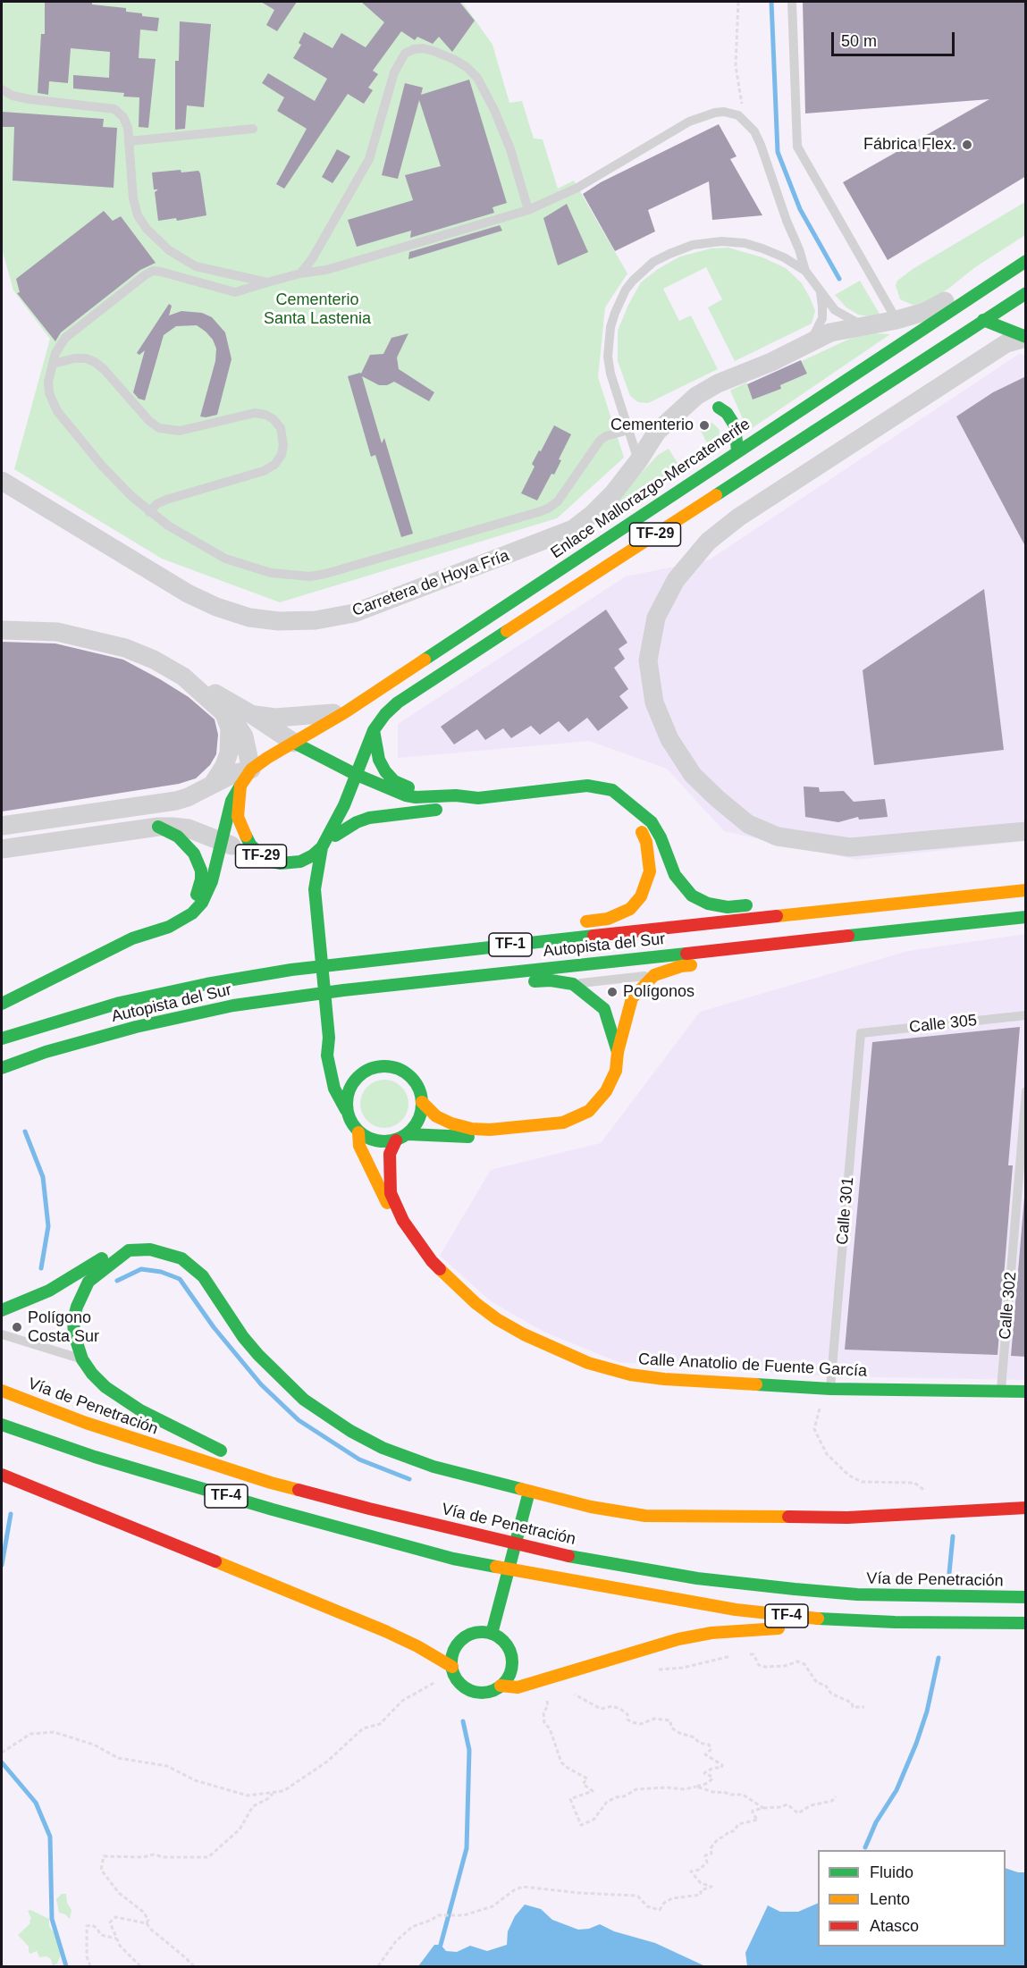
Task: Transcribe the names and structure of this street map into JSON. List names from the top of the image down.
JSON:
{
  "streets": {
    "main road": [
      "Enlace Mallorazgo-Mercatenerife",
      "TF-29",
      "TF-1",
      "Autopista del Sur",
      "Calle Anatolio de Fuente García",
      "Vía de Penetración",
      "TF-4"
    ],
    "street": ["Carretera de Hoya Fría"],
    "lane": ["Calle 305", "Calle 301", "Calle 302"]
  },
  "crossings": [
    ["Enlace Mallorazgo-Mercatenerife", "TF-29"],
    ["Enlace Mallorazgo-Mercatenerife", "Carretera de Hoya Fría"],
    ["Calle 305", "Calle 301"],
    ["Calle 301", "Calle Anatolio de Fuente García"],
    ["Calle 302", "Calle Anatolio de Fuente García"]
  ],
  "parks": ["Cementerio Santa Lastenia"],
  "places": [
    "Fábrica Flex.",
    "Cementerio",
    "Polígonos",
    "Polígono Costa Sur"
  ],
  "legend": ["Fluido", "Lento", "Atasco"],
  "scale_bar": "50 m"
}
